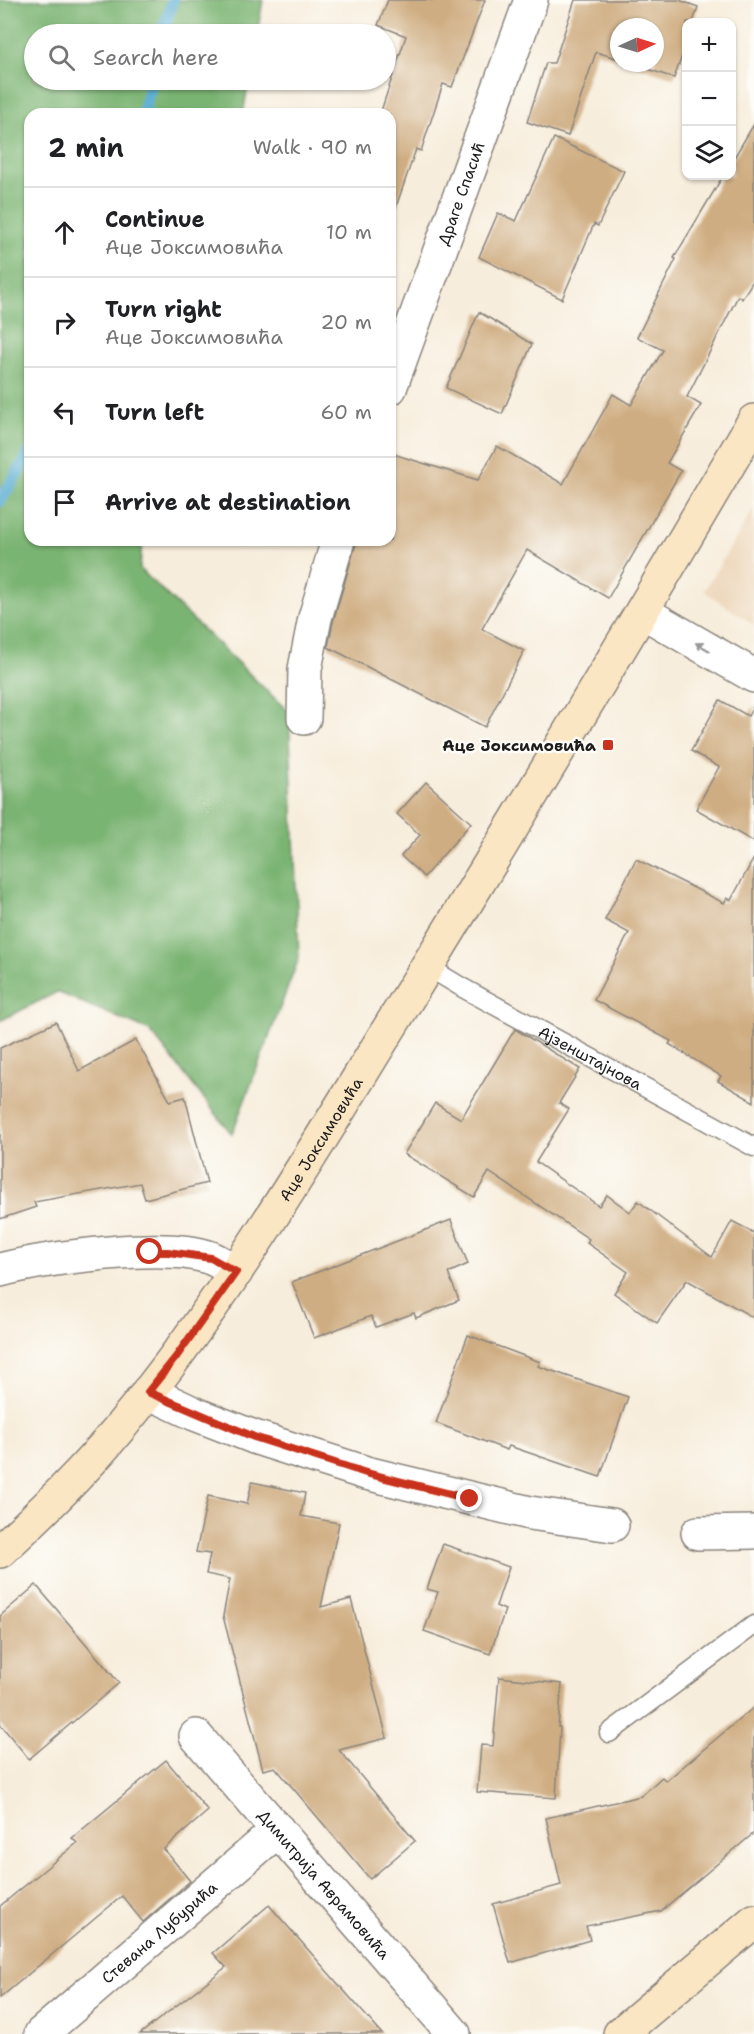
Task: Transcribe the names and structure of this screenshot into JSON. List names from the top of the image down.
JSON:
{
  "streets": {
    "main road": ["Аце Јоксимовића"],
    "street": ["Драге Спасић", "Димитрија Аврамовића", "Стевана Лубурића"],
    "lane": ["Ајзенштајнова"]
  },
  "crossings": [
    ["Ајзенштајнова", "Аце Јоксимовића"],
    ["Димитрија Аврамовића", "Стевана Лубурића"]
  ],
  "places": {
    "transit": ["Аце Јоксимовића"]
  },
  "north": "right",
  "page": {
    "map_buttons": ["+", "−"],
    "search": "Search here",
    "heading": ["2 min", "Walk · 90 m"],
    "list": [
      ["Continue", "Аце Јоксимовића", "10 m"],
      ["Turn right", "Аце Јоксимовића", "20 m"],
      ["Turn left", "60 m"],
      "Arrive at destination"
    ]
  }
}
